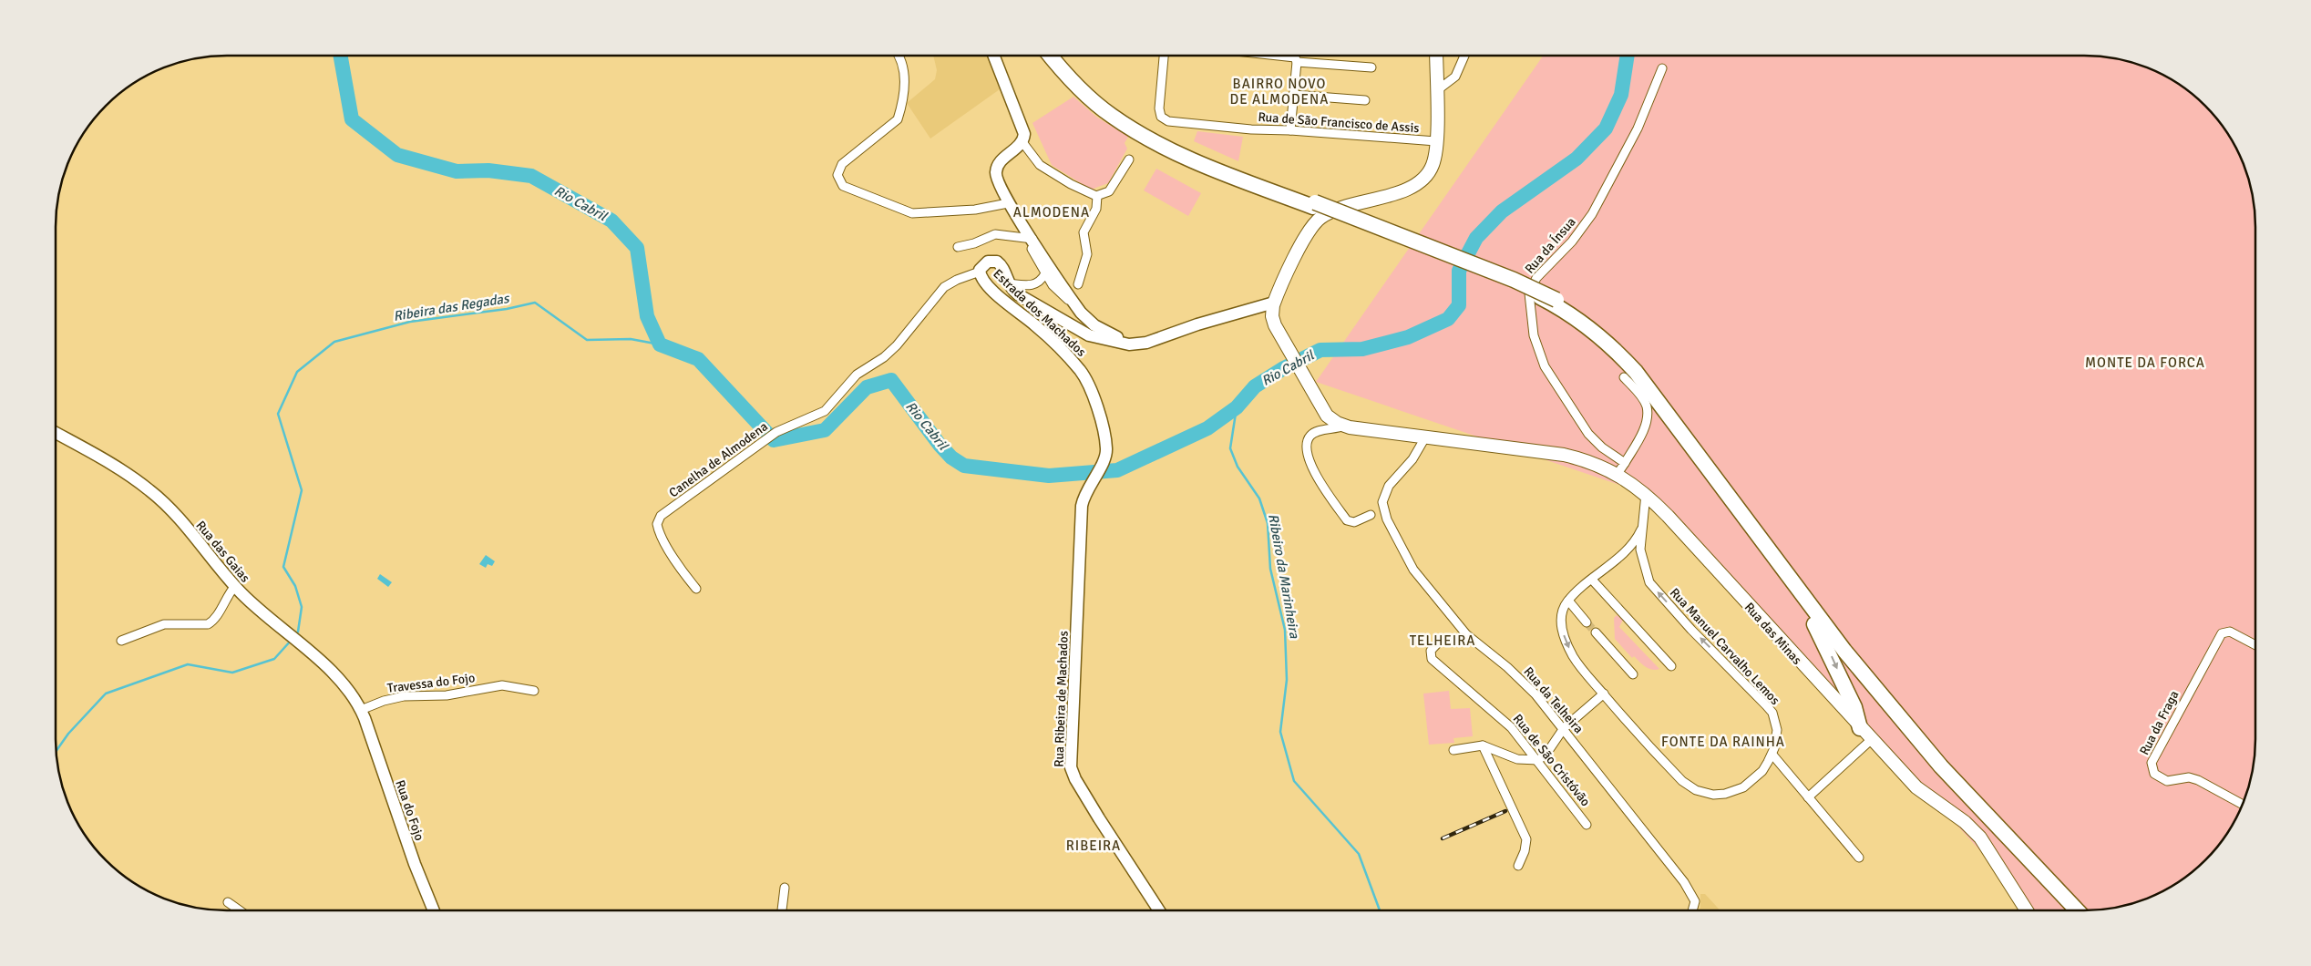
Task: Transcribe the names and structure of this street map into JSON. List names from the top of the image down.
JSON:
{
  "streets": {
    "main road": [
      "Estrada dos Machados",
      "Rua das Gaias",
      "Rua das Minas",
      "Rua Ribeira de Machados",
      "Rua do Fojo"
    ],
    "street": [
      "Rua de São Francisco de Assis",
      "Rua da Ínsua",
      "Canelha de Almodena",
      "Rua Manuel Carvalho Lemos",
      "Travessa do Fojo",
      "Rua da Telheira",
      "Rua da Fraga",
      "Rua de São Cristóvão"
    ]
  },
  "crossings": [
    ["Estrada dos Machados", "Canelha de Almodena"],
    ["Estrada dos Machados", "Rua Ribeira de Machados"],
    ["Rua das Gaias", "Travessa do Fojo"],
    ["Rua das Gaias", "Rua do Fojo"],
    ["Rua das Minas", "Rua Manuel Carvalho Lemos"],
    ["Rua das Minas", "Rua da Telheira"],
    ["Travessa do Fojo", "Rua do Fojo"]
  ],
  "districts": [
    "BAIRRO NOVO DE ALMODENA",
    "ALMODENA",
    "MONTE DA FORCA",
    "TELHEIRA",
    "FONTE DA RAINHA",
    "RIBEIRA"
  ],
  "water": ["Rio Cabril", "Ribeira das Regadas", "Ribeiro da Marinheira"]
}
